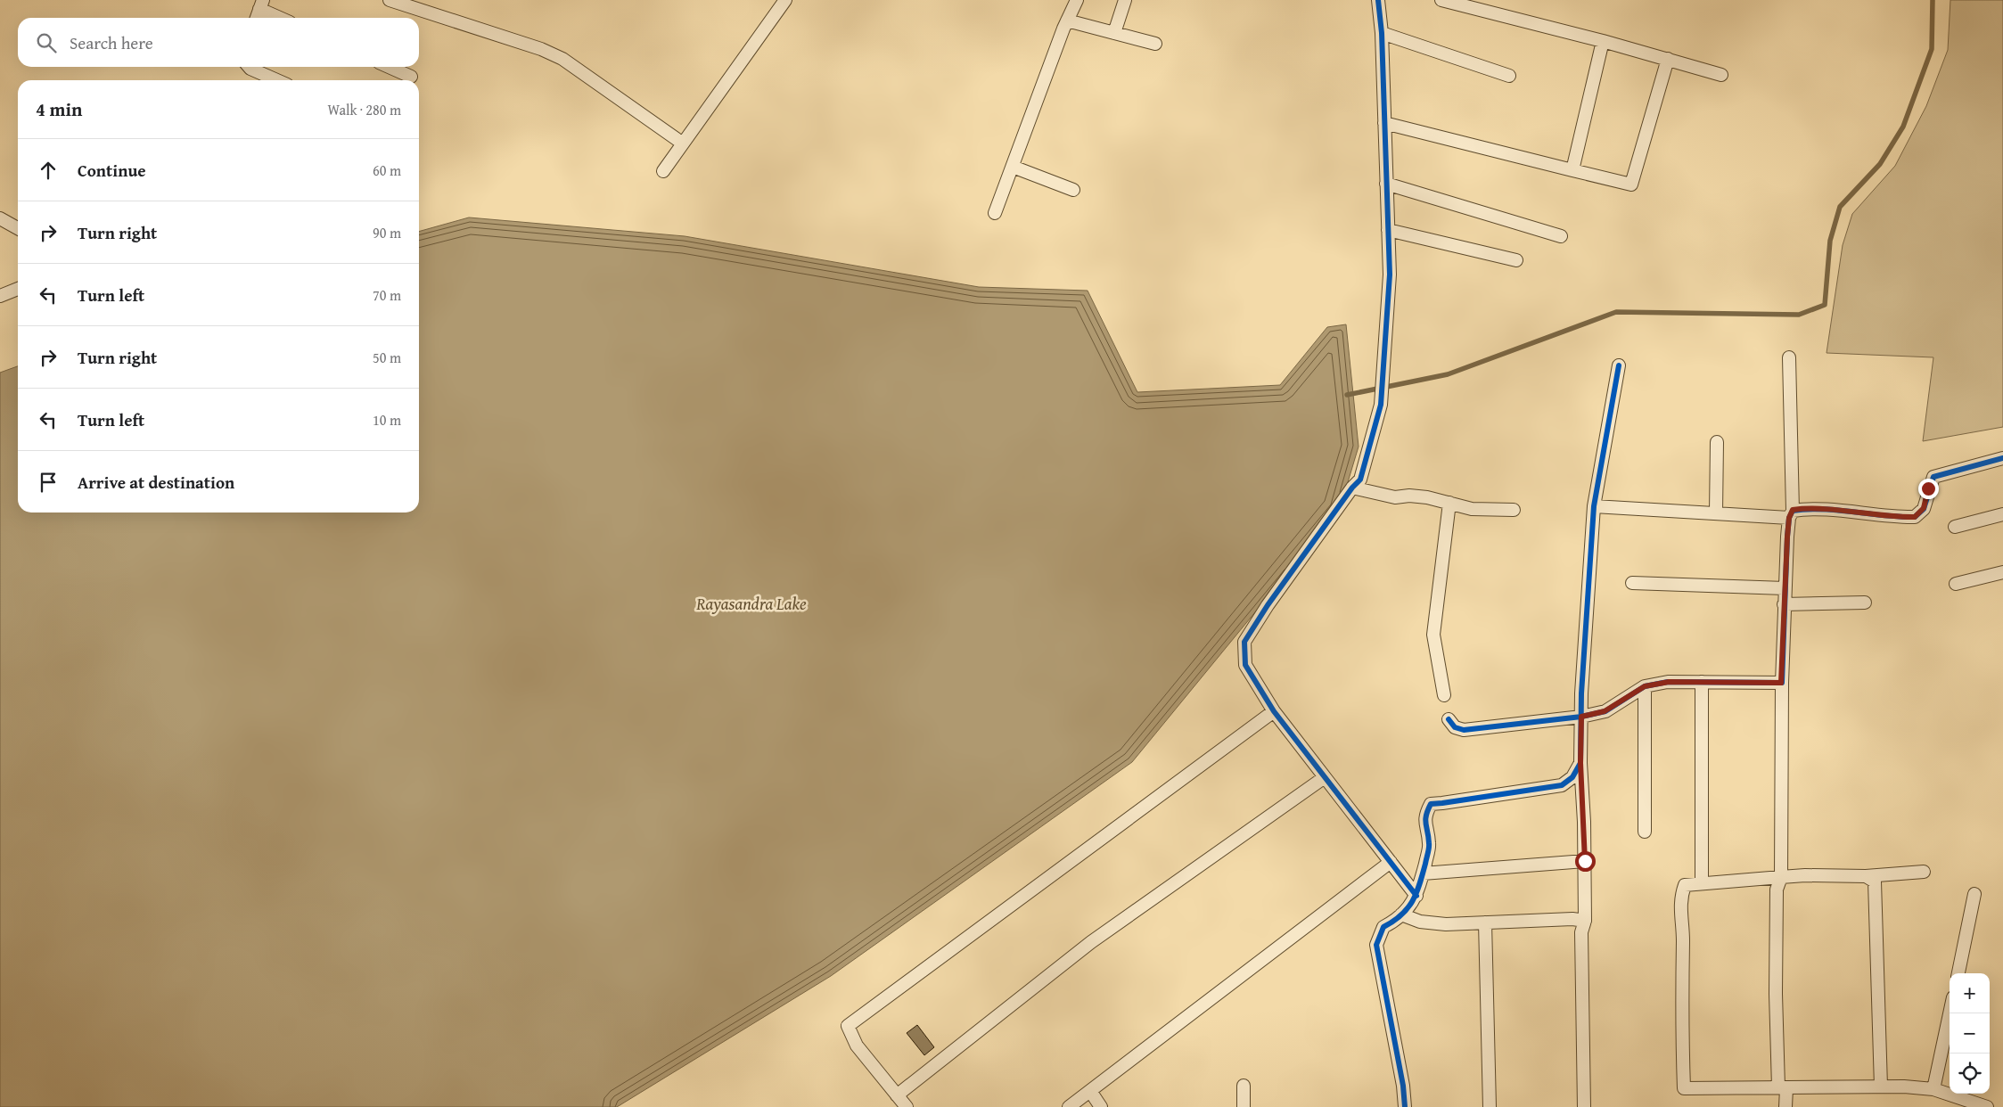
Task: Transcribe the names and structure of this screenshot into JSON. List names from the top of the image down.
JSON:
{
  "water": ["Rayasandra Lake"],
  "page": {
    "search": "Search here",
    "heading": ["4 min", "Walk · 280 m"],
    "list": [
      ["Continue", "60 m"],
      ["Turn right", "90 m"],
      ["Turn left", "70 m"],
      ["Turn right", "50 m"],
      ["Turn left", "10 m"],
      "Arrive at destination"
    ],
    "map_buttons": ["+", "−"]
  }
}
